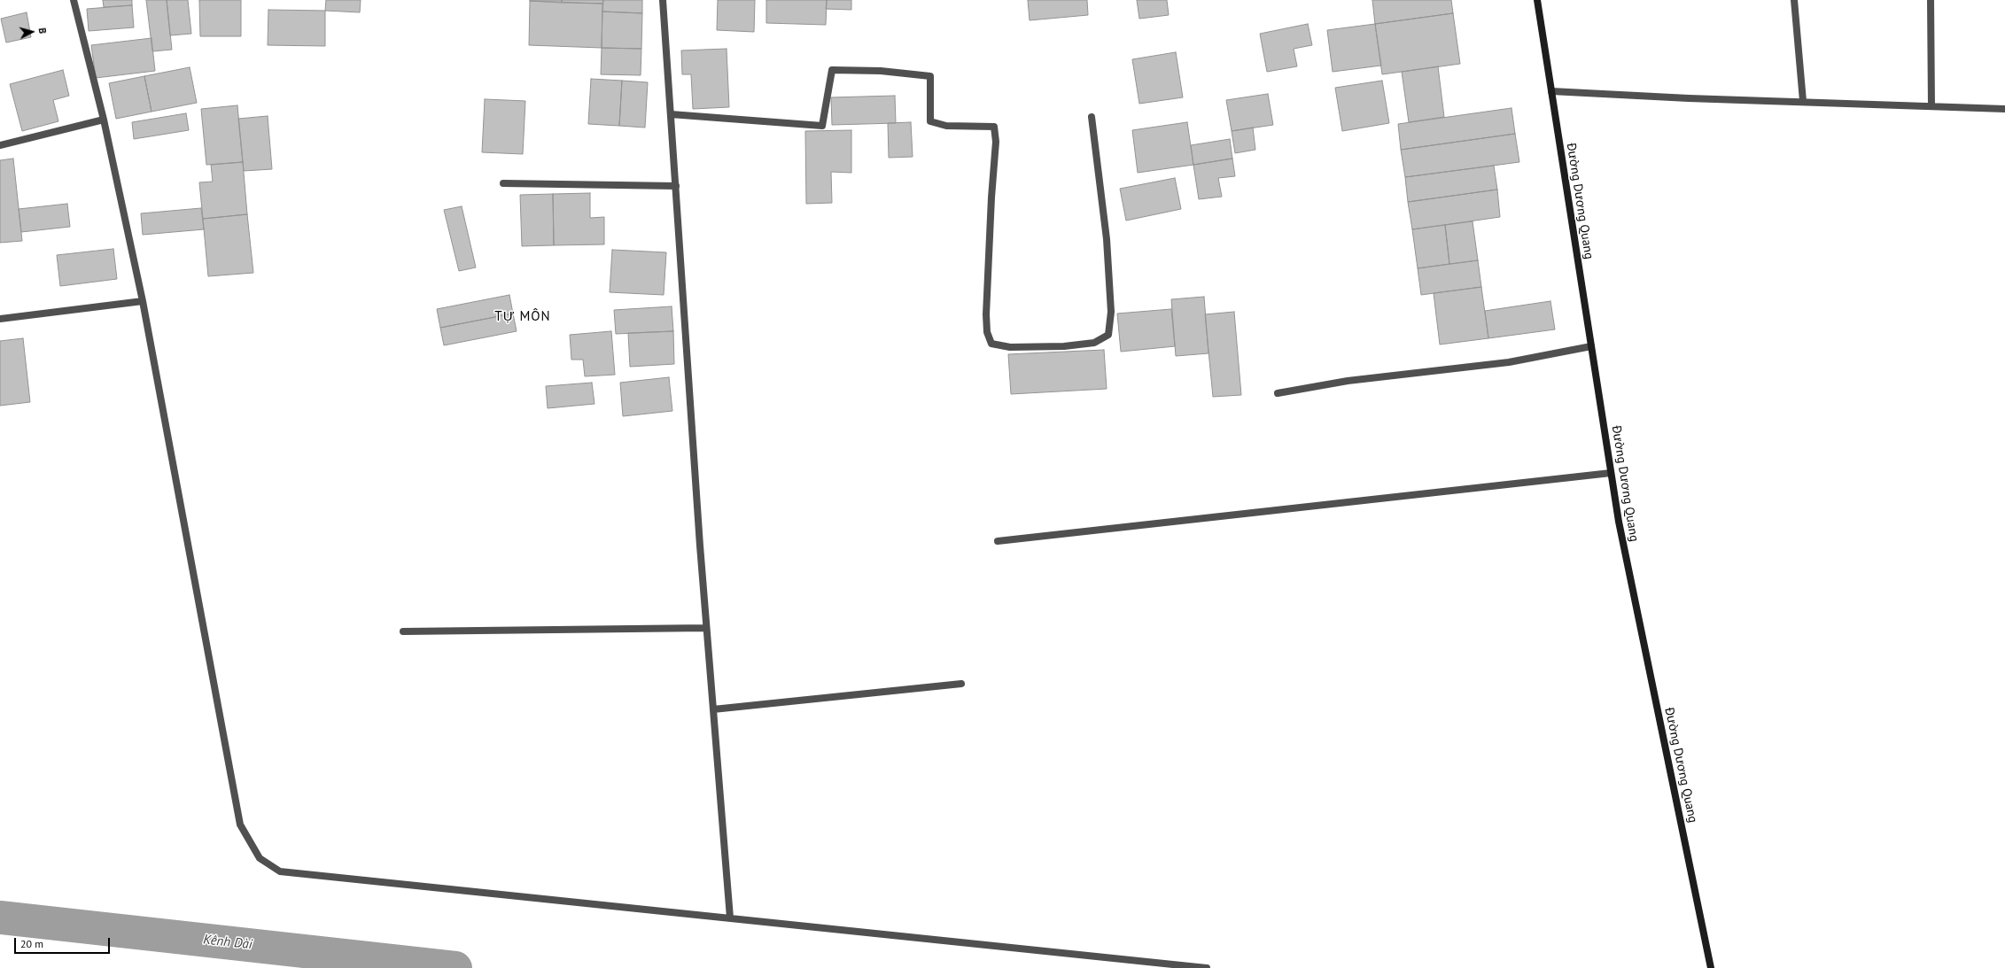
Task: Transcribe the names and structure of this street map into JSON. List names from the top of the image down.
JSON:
{
  "streets": {
    "street": ["Đường Dương Quang"]
  },
  "districts": ["TỰ MÔN"],
  "water": ["Kênh Dài"],
  "scale_bar": "20 m",
  "north": "right"
}
